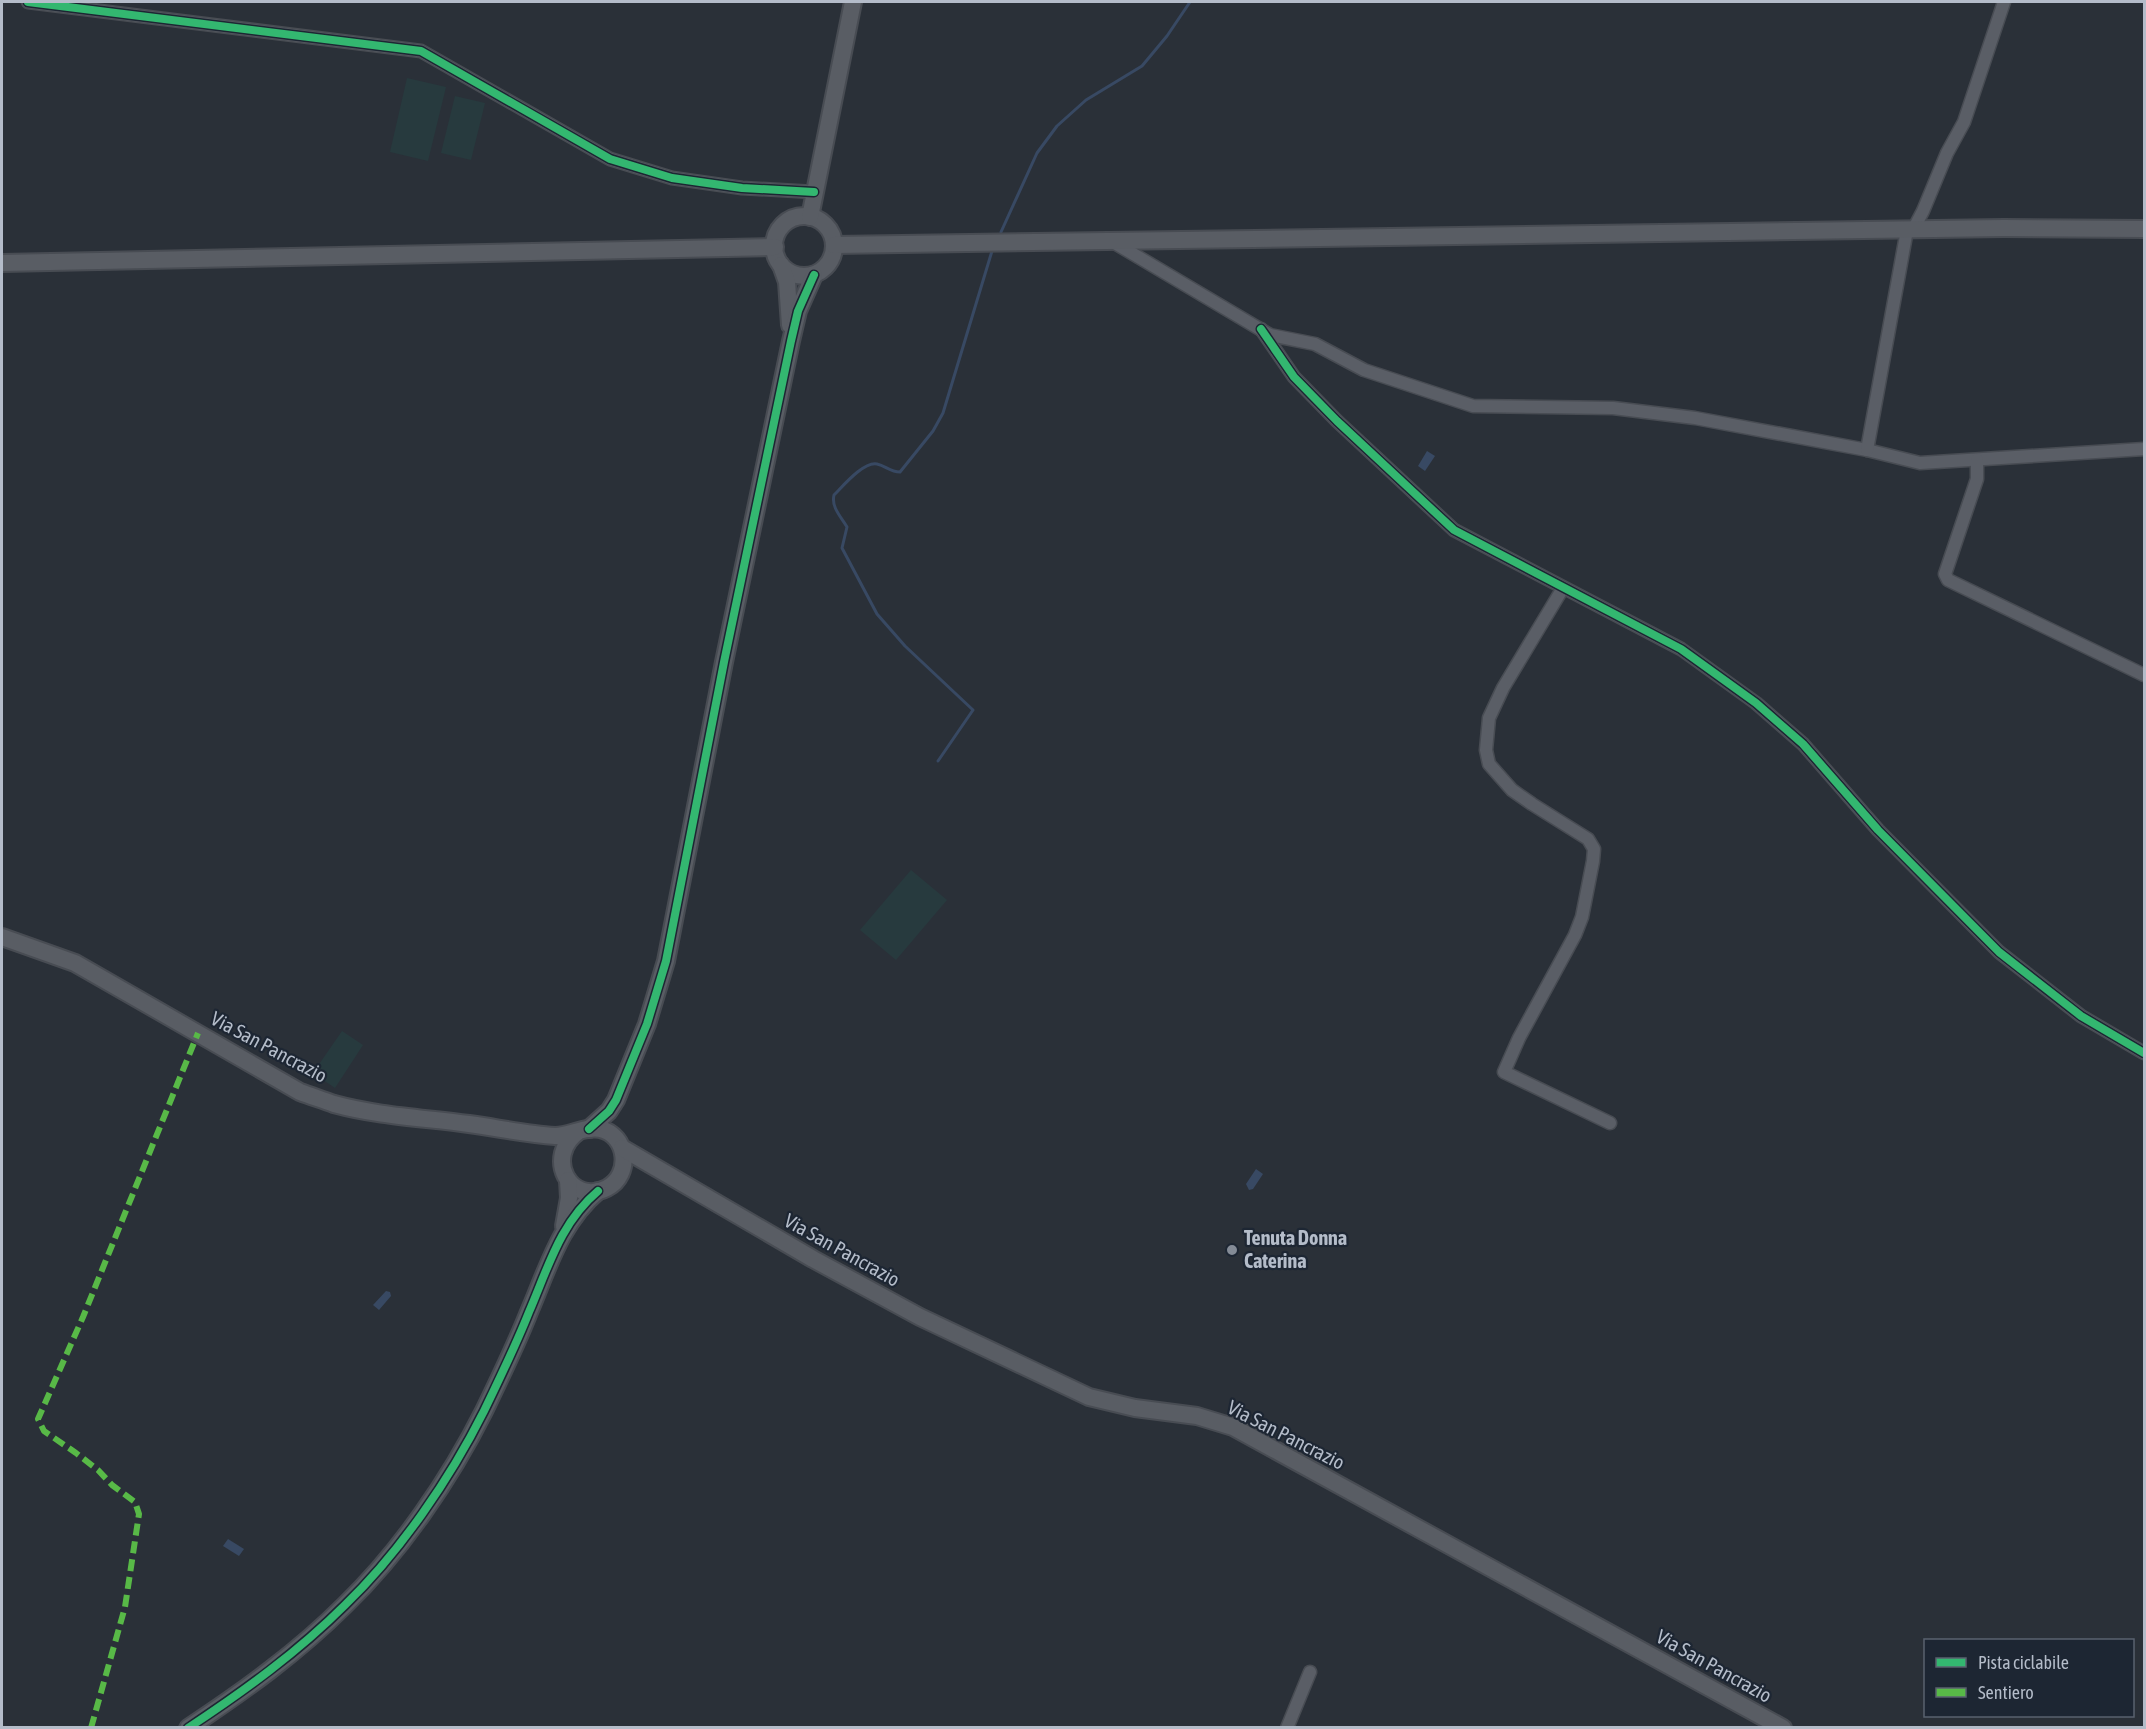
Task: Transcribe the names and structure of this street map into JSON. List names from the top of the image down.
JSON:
{
  "streets": {
    "main road": ["Via San Pancrazio"]
  },
  "places": ["Tenuta Donna Caterina"],
  "legend": ["Pista ciclabile", "Sentiero"]
}
